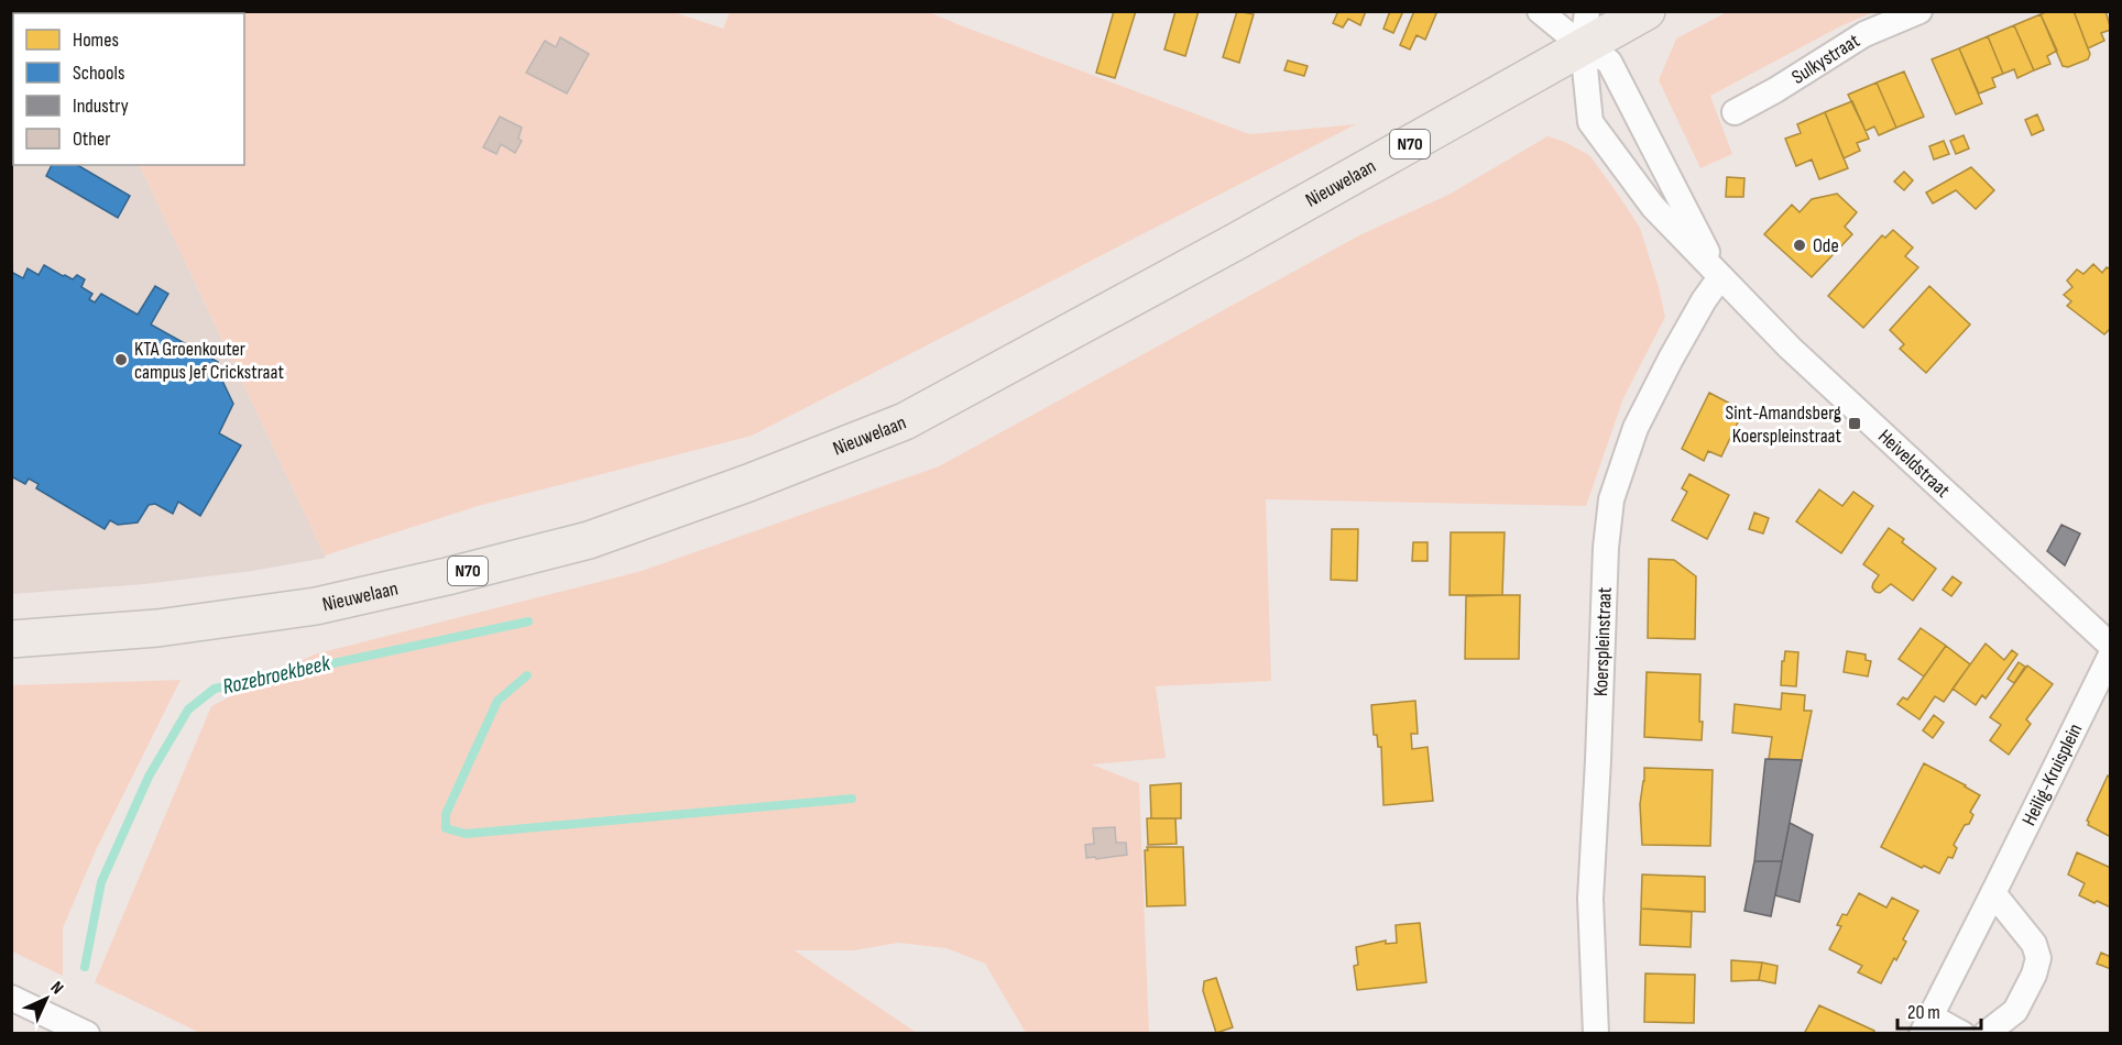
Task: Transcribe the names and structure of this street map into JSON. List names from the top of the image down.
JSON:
{
  "streets": {
    "main road": ["N70", "Nieuwelaan"],
    "street": [
      "Sulkystraat",
      "Heiveldstraat",
      "Koerspleinstraat",
      "Heilig-Kruisplein"
    ]
  },
  "crossings": [
    ["Nieuwelaan", "Heiveldstraat"],
    ["Heiveldstraat", "Koerspleinstraat"]
  ],
  "water": ["Rozebroekbeek"],
  "places": {
    "other": ["Ode", "KTA Groenkouter campus Jef Crickstraat"],
    "transit": ["Sint-Amandsberg Koerspleinstraat"]
  },
  "legend": [
    "Homes",
    "Schools",
    "Industry",
    "Other"
  ],
  "scale_bar": "20 m",
  "north": "top right"
}
